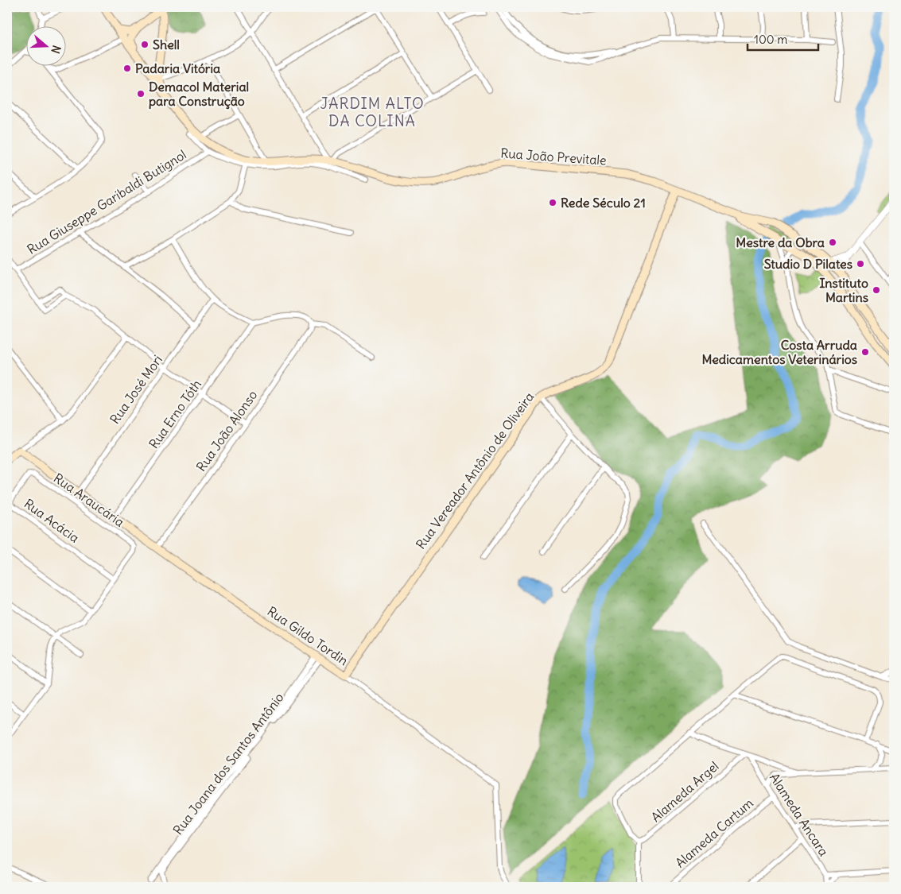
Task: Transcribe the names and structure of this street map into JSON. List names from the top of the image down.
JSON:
{
  "streets": {
    "main road": ["Rua João Previtale", "Rua Vereador Antônio de Oliveira", "Rua Gildo Tordin"],
    "street": [
      "Rua Giuseppe Garibaldi Butignol",
      "Rua José Mori",
      "Rua Erno Tóth",
      "Rua João Alonso",
      "Rua Araucária",
      "Rua Acácia",
      "Rua Joana dos Santos Antônio",
      "Alameda Argel",
      "Alameda Ancara",
      "Alameda Cartum"
    ]
  },
  "crossings": [
    ["Rua João Previtale", "Rua Vereador Antônio de Oliveira"],
    ["Rua José Mori", "Rua Gildo Tordin"],
    ["Rua Erno Tóth", "Rua Gildo Tordin"],
    ["Rua João Alonso", "Rua Gildo Tordin"],
    ["Rua Vereador Antônio de Oliveira", "Rua Gildo Tordin"],
    ["Rua Araucária", "Rua Acácia"],
    ["Rua Gildo Tordin", "Rua Joana dos Santos Antônio"],
    ["Alameda Ancara", "Alameda Cartum"]
  ],
  "districts": ["JARDIM ALTO DA COLINA"],
  "places": [
    "Shell",
    "Padaria Vitória",
    "Demacol Material para Construção",
    "Rede Século 21",
    "Mestre da Obra",
    "Studio D Pilates",
    "Instituto Martins",
    "Costa Arruda Medicamentos Veterinários"
  ],
  "scale_bar": "100 m",
  "north": "right"
}
